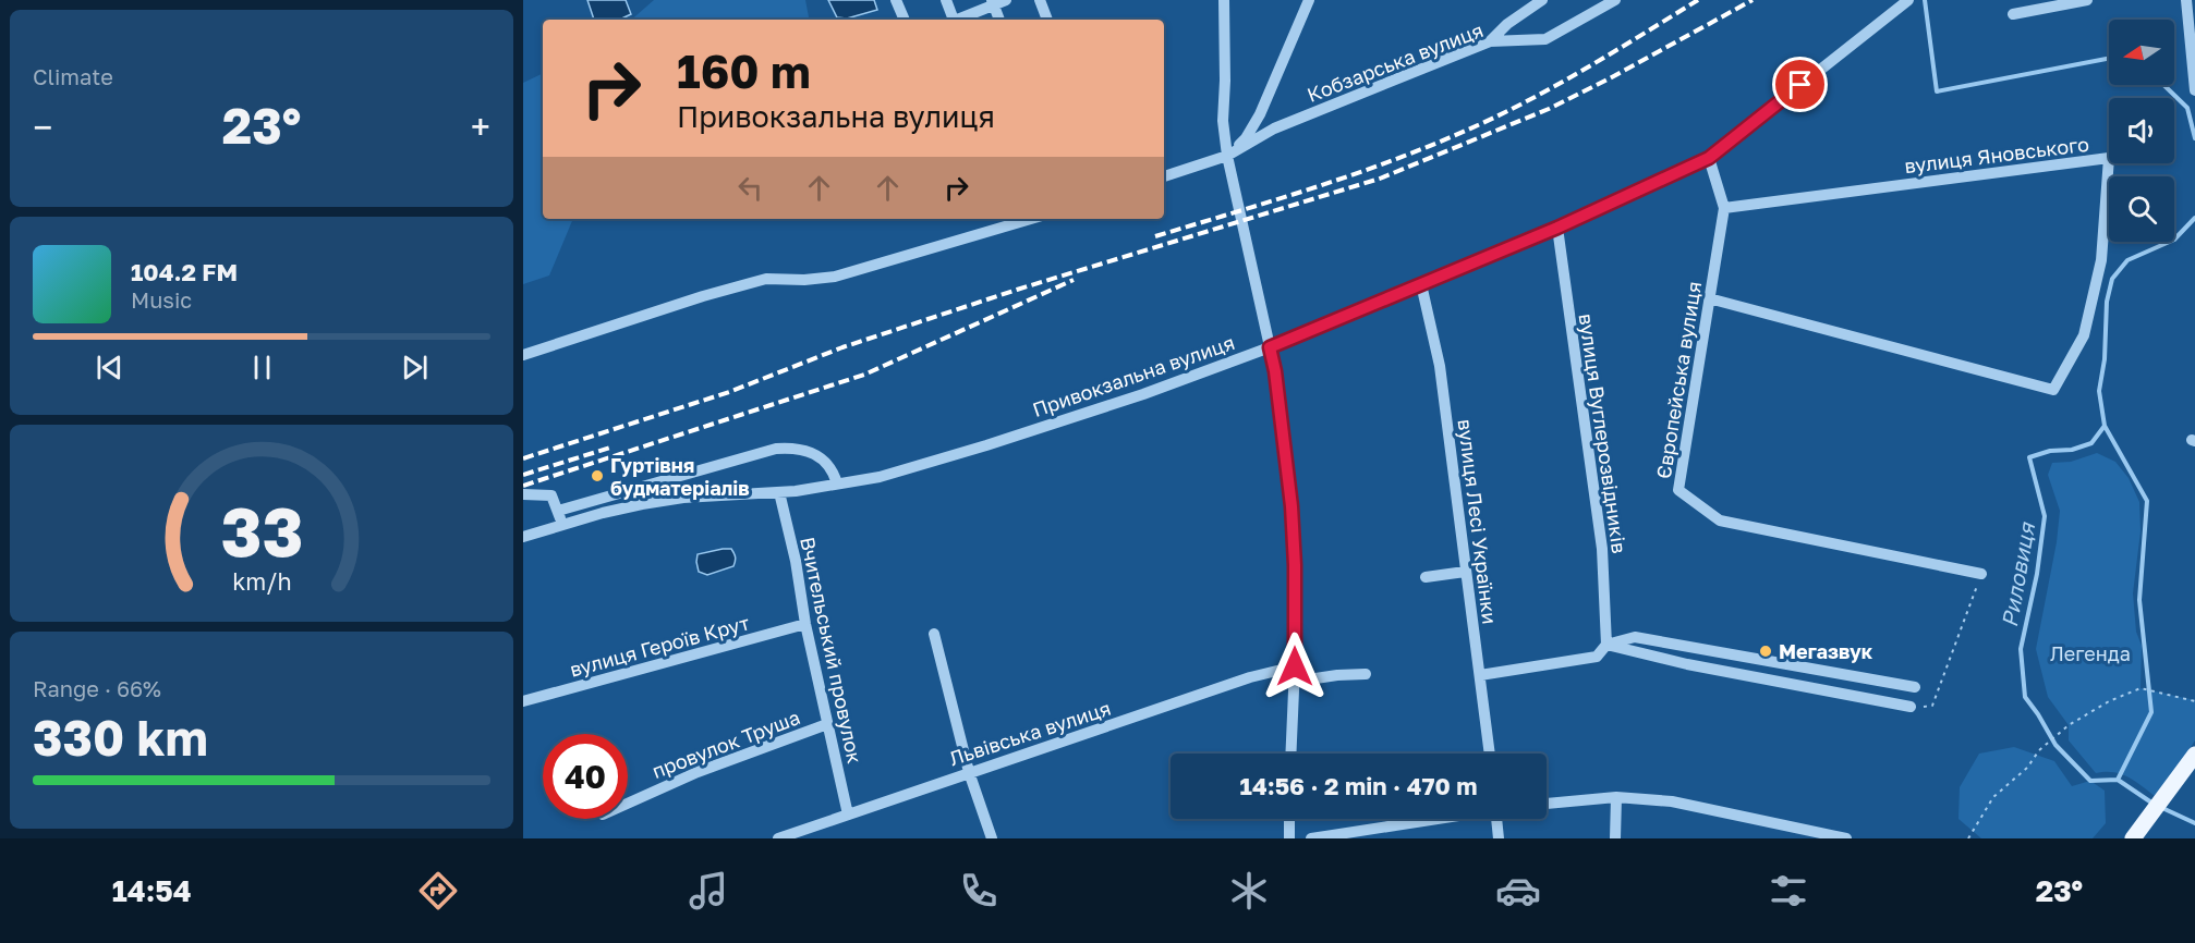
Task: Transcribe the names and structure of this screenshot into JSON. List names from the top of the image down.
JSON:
{
  "streets": {
    "street": [
      "Кобзарська вулиця",
      "вулиця Яновського",
      "Привокзальна вулиця",
      "Європейська вулиця",
      "вулиця Вуглерозвідників",
      "вулиця Лесі Українки",
      "вулиця Героїв Крут",
      "Вчительський провулок",
      "Львівська вулиця",
      "провулок Труша"
    ]
  },
  "crossings": [
    ["вулиця Яновського", "Європейська вулиця"],
    ["Привокзальна вулиця", "Європейська вулиця"],
    ["Привокзальна вулиця", "вулиця Вуглерозвідників"],
    ["Привокзальна вулиця", "вулиця Лесі Українки"],
    ["Привокзальна вулиця", "Вчительський провулок"],
    ["вулиця Героїв Крут", "Вчительський провулок"],
    ["Вчительський провулок", "Львівська вулиця"],
    ["Вчительський провулок", "провулок Труша"]
  ],
  "water": ["Риловиця"],
  "parks": ["Легенда"],
  "places": ["Гуртівня будматеріалів", "Мегазвук"],
  "north": "left",
  "page": {
    "tile": [
      "Climate",
      ["Range · 66%", "330 km"]
    ],
    "turn": ["160 m", "Привокзальна вулиця"],
    "heat": ["−", "23°", "+"],
    "song": ["104.2 FM", "Music"],
    "limit": "40",
    "trip": "14:56 · 2 min · 470 m",
    "tabs": ["14:54", "23°"],
    "gauge": ["33", "km/h"]
  }
}
